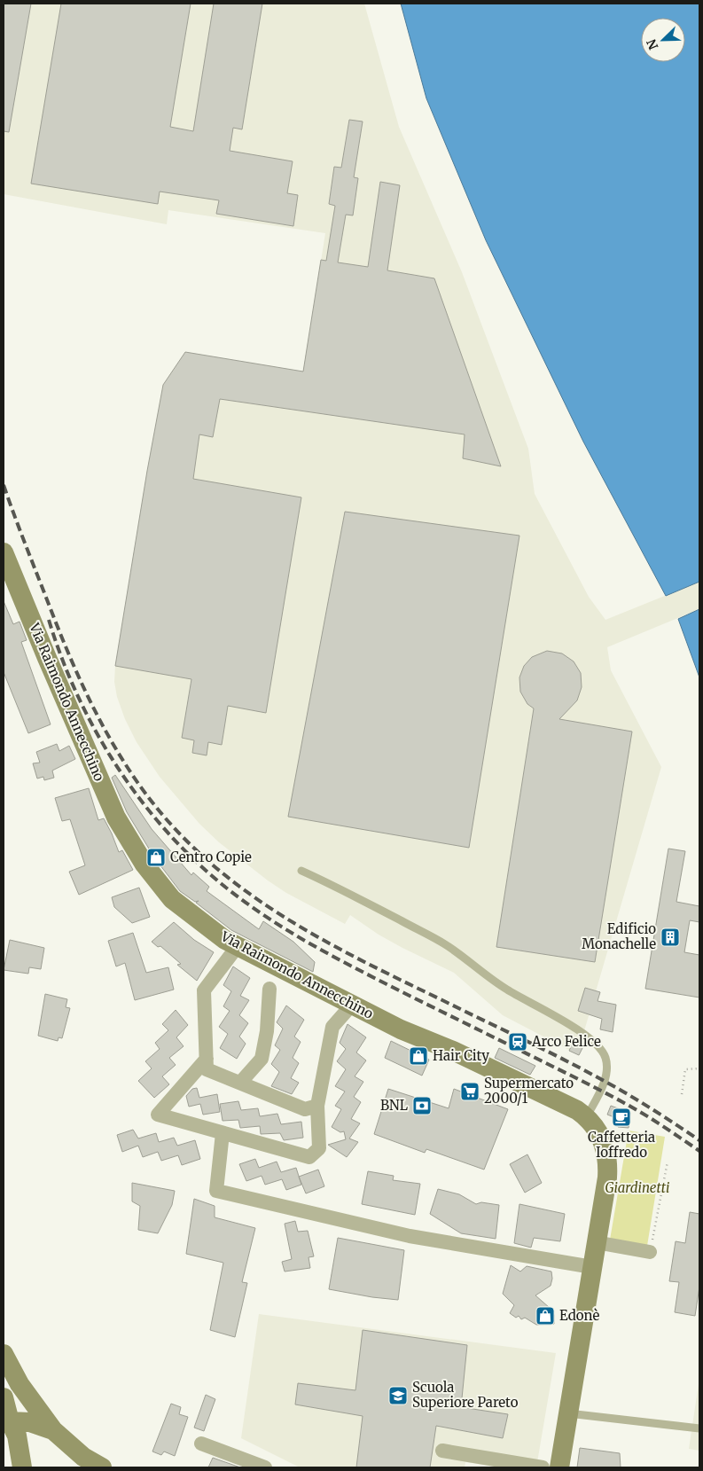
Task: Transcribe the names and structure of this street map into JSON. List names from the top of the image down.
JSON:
{
  "streets": {
    "street": ["Via Raimondo Annecchino"]
  },
  "parks": ["Giardinetti"],
  "places": {
    "shop": ["Centro Copie", "Hair City", "Edonè"],
    "building": ["Edificio Monachelle"],
    "station": ["Arco Felice"],
    "supermarket": ["Supermercato 2000/1"],
    "bank": ["BNL"],
    "cafe": ["Caffetteria Ioffredo"],
    "school or university": ["Scuola Superiore Pareto"]
  },
  "north": "bottom left"
}
